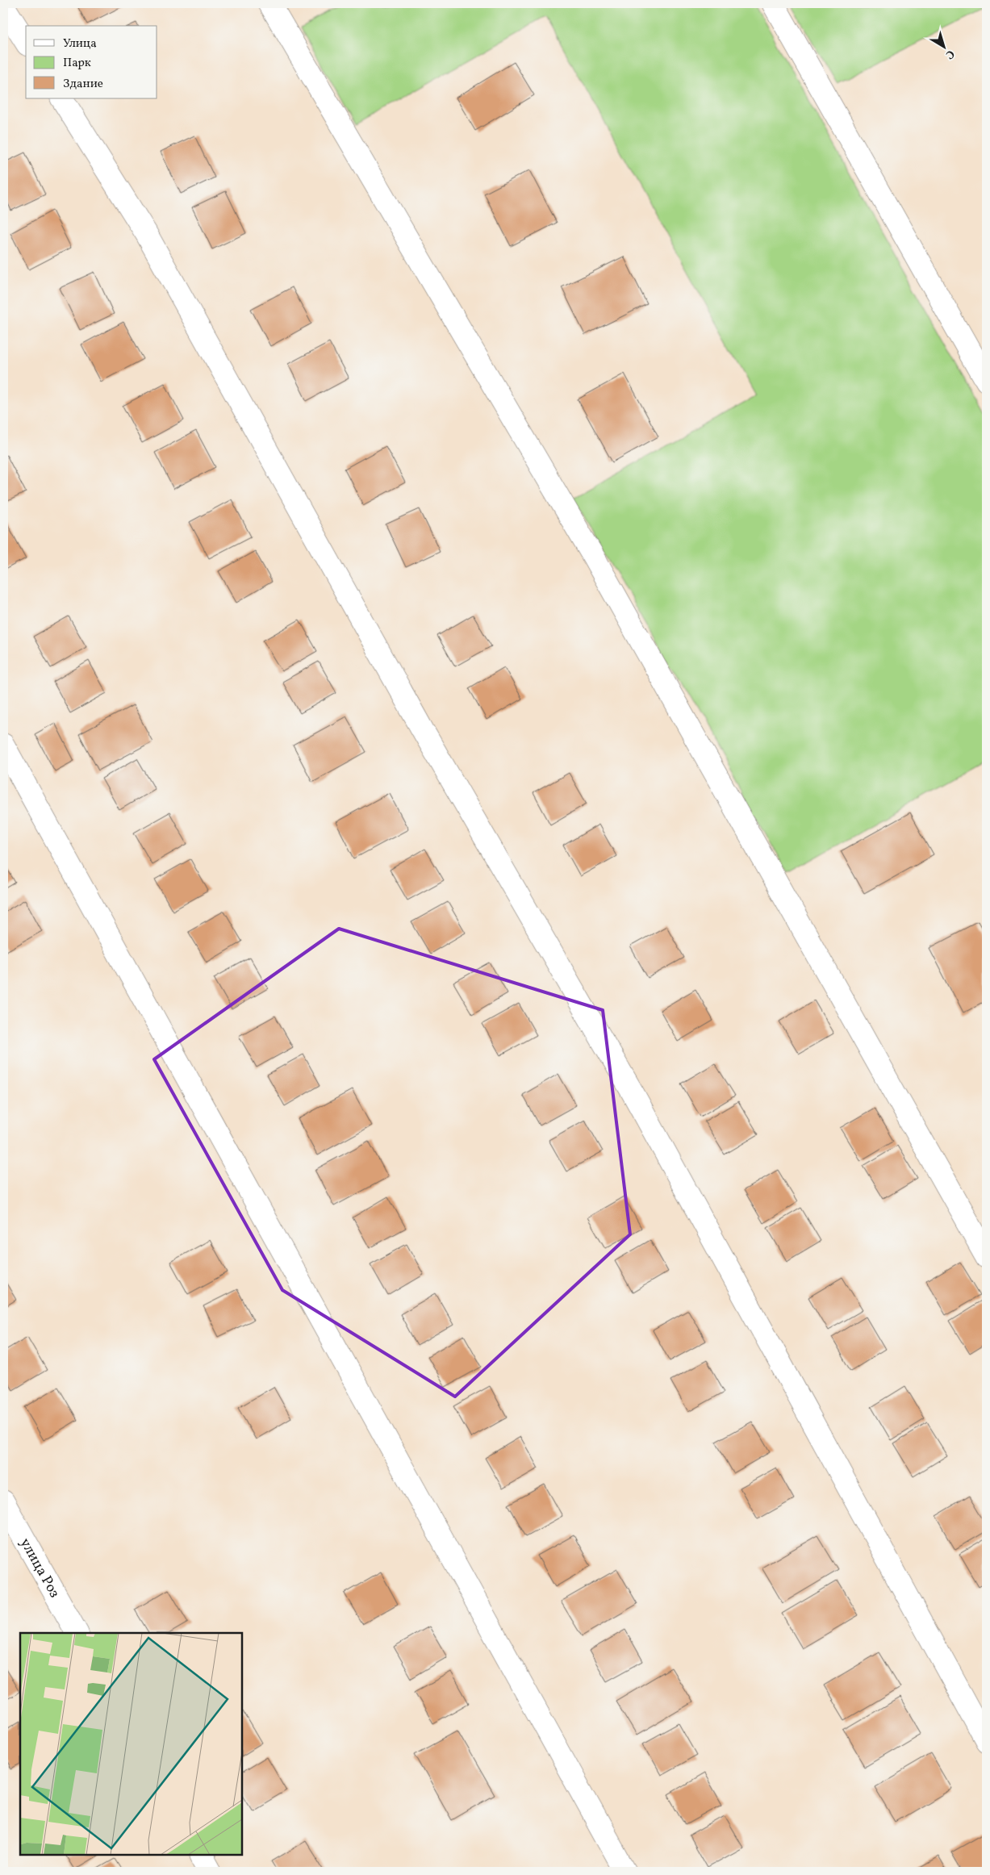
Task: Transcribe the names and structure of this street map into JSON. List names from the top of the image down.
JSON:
{
  "streets": {
    "street": ["улица Роз"]
  },
  "legend": ["Улица", "Парк", "Здание"],
  "north": "bottom right"
}
